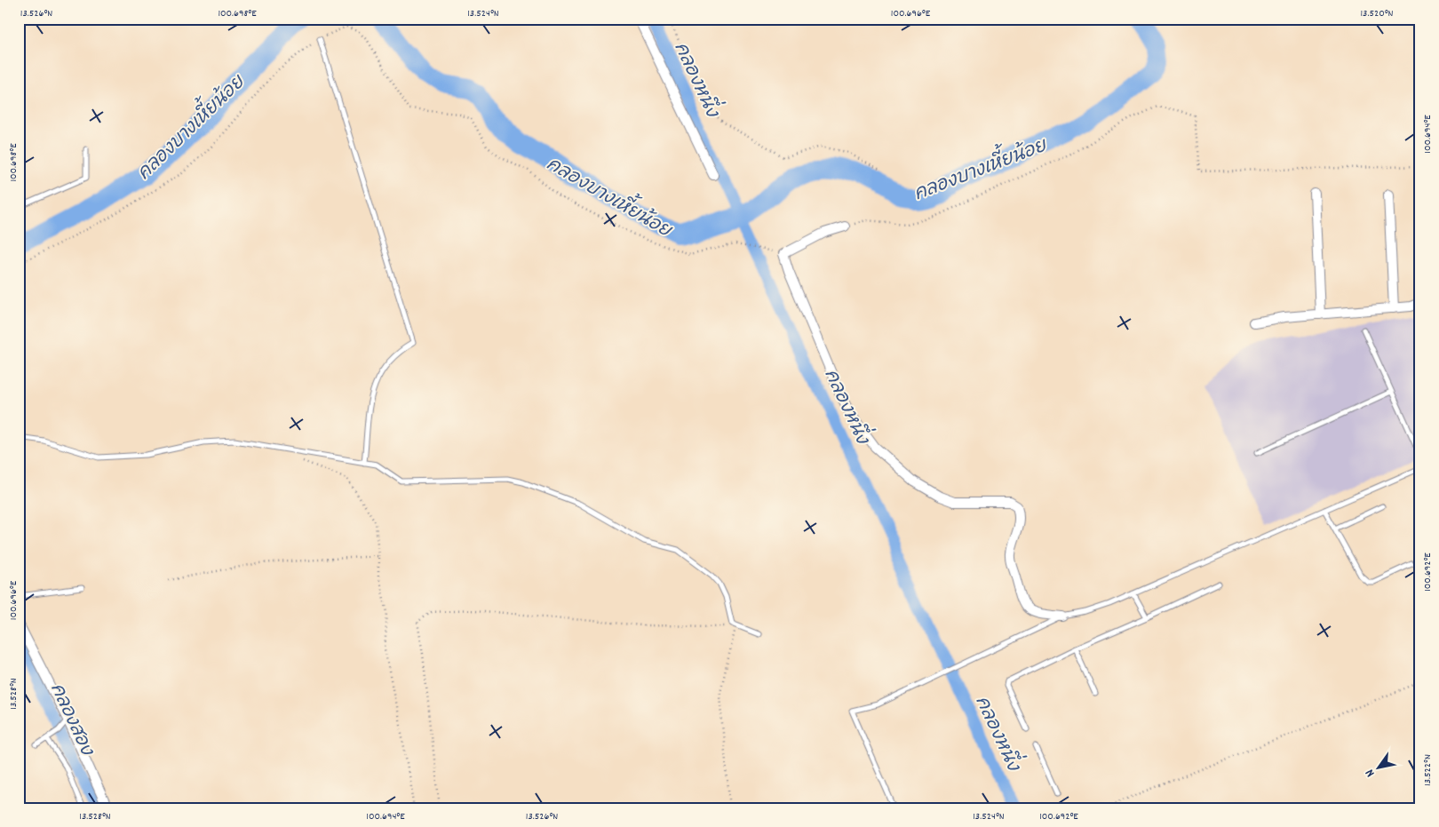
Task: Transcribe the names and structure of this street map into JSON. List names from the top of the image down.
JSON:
{
  "water": ["คลองหนึ่ง", "คลองบางเหี้ยน้อย", "คลองสอง"],
  "north": "bottom left",
  "coordinates": [
    "13.526°N",
    "100.698°E",
    "13.524°N",
    "100.696°E",
    "13.520°N",
    "100.694°E",
    "100.692°E",
    "13.528°N",
    "13.522°N"
  ]
}
